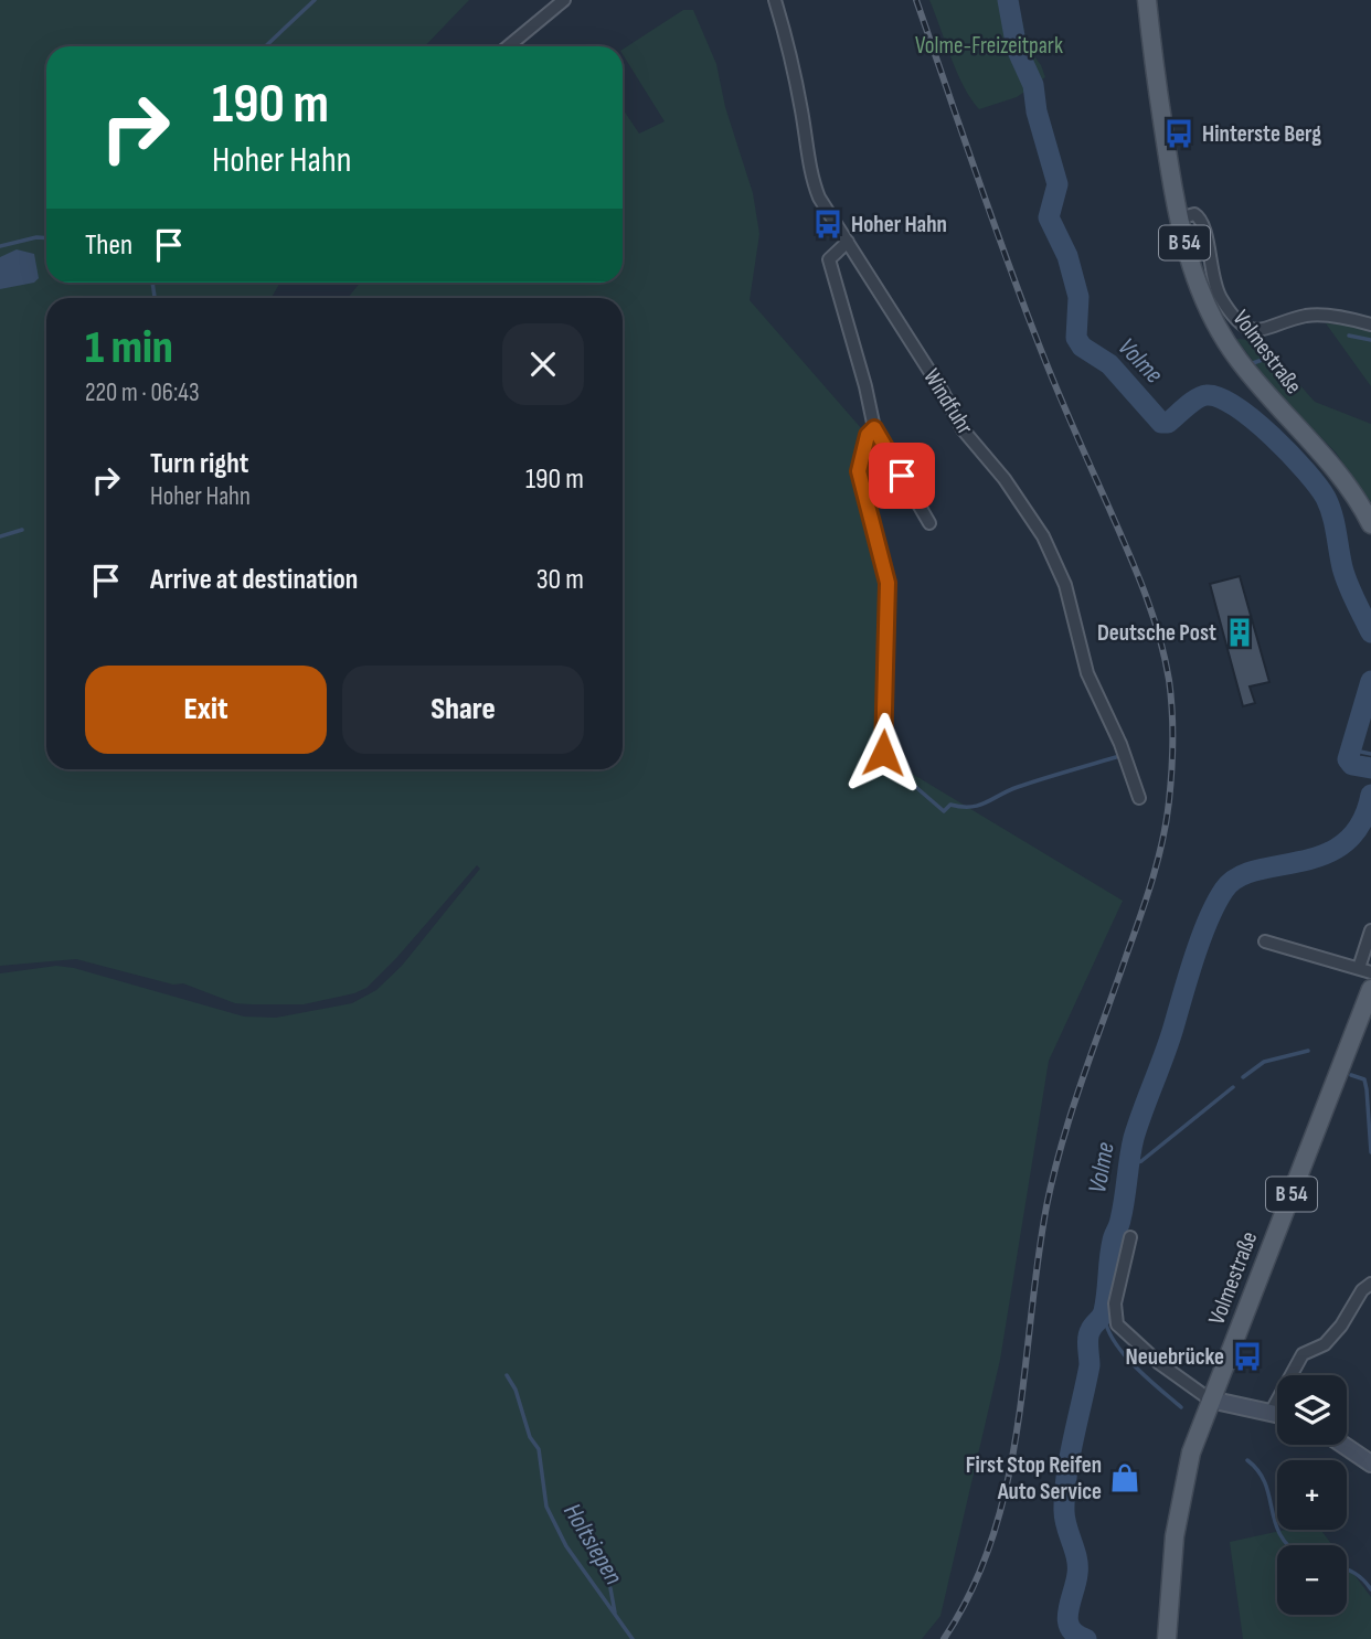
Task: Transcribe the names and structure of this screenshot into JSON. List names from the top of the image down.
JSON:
{
  "streets": {
    "main road": ["B 54", "Volmestraße"],
    "street": ["Windfuhr"]
  },
  "water": ["Volme", "Holtsiepen"],
  "parks": ["Volme-Freizeitpark"],
  "places": {
    "bus stop": ["Hinterste Berg", "Hoher Hahn", "Neuebrücke"],
    "building": ["Deutsche Post"],
    "shop": ["First Stop Reifen Auto Service"]
  },
  "page": {
    "turn": ["190 m", "Hoher Hahn"],
    "then": "Then",
    "heading": ["1 min", "220 m · 06:43"],
    "list": [
      {
        "name": "Turn right",
        "note": "Hoher Hahn",
        "value": "190 m"
      },
      {
        "name": "Arrive at destination",
        "value": "30 m"
      }
    ],
    "buttons": ["Exit", "Share"],
    "map_buttons": ["+", "−"]
  }
}
